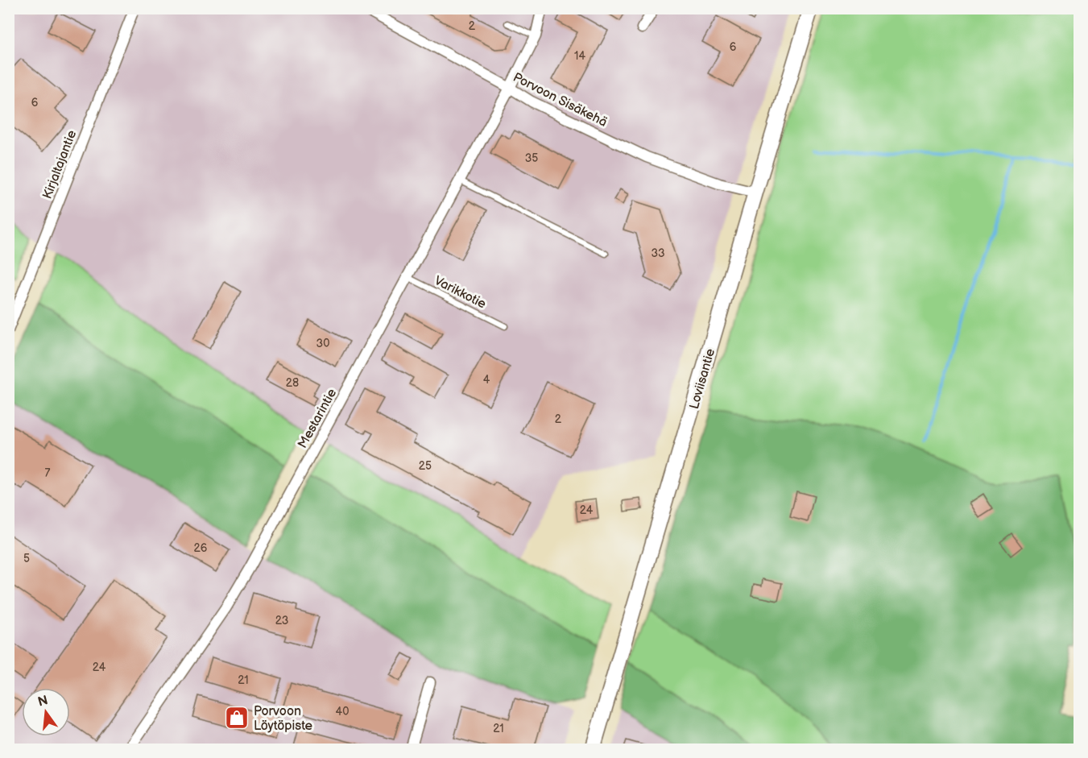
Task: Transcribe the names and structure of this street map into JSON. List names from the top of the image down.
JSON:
{
  "streets": {
    "main road": ["Loviisantie"],
    "street": ["Porvoon Sisäkehä", "Kirjaltajantie", "Mestarintie"],
    "lane": ["Varikkotie"]
  },
  "crossings": [
    ["Porvoon Sisäkehä", "Loviisantie"],
    ["Porvoon Sisäkehä", "Mestarintie"],
    ["Varikkotie", "Mestarintie"]
  ],
  "places": {
    "shop": ["Porvoon Löytöpiste"]
  },
  "house_numbers": [
    "2",
    "6",
    "14",
    "6",
    "35",
    "33",
    "30",
    "4",
    "28",
    "2",
    "25",
    "7",
    "24",
    "26",
    "5",
    "23",
    "24",
    "21",
    "40",
    "21"
  ],
  "north": "top"
}
